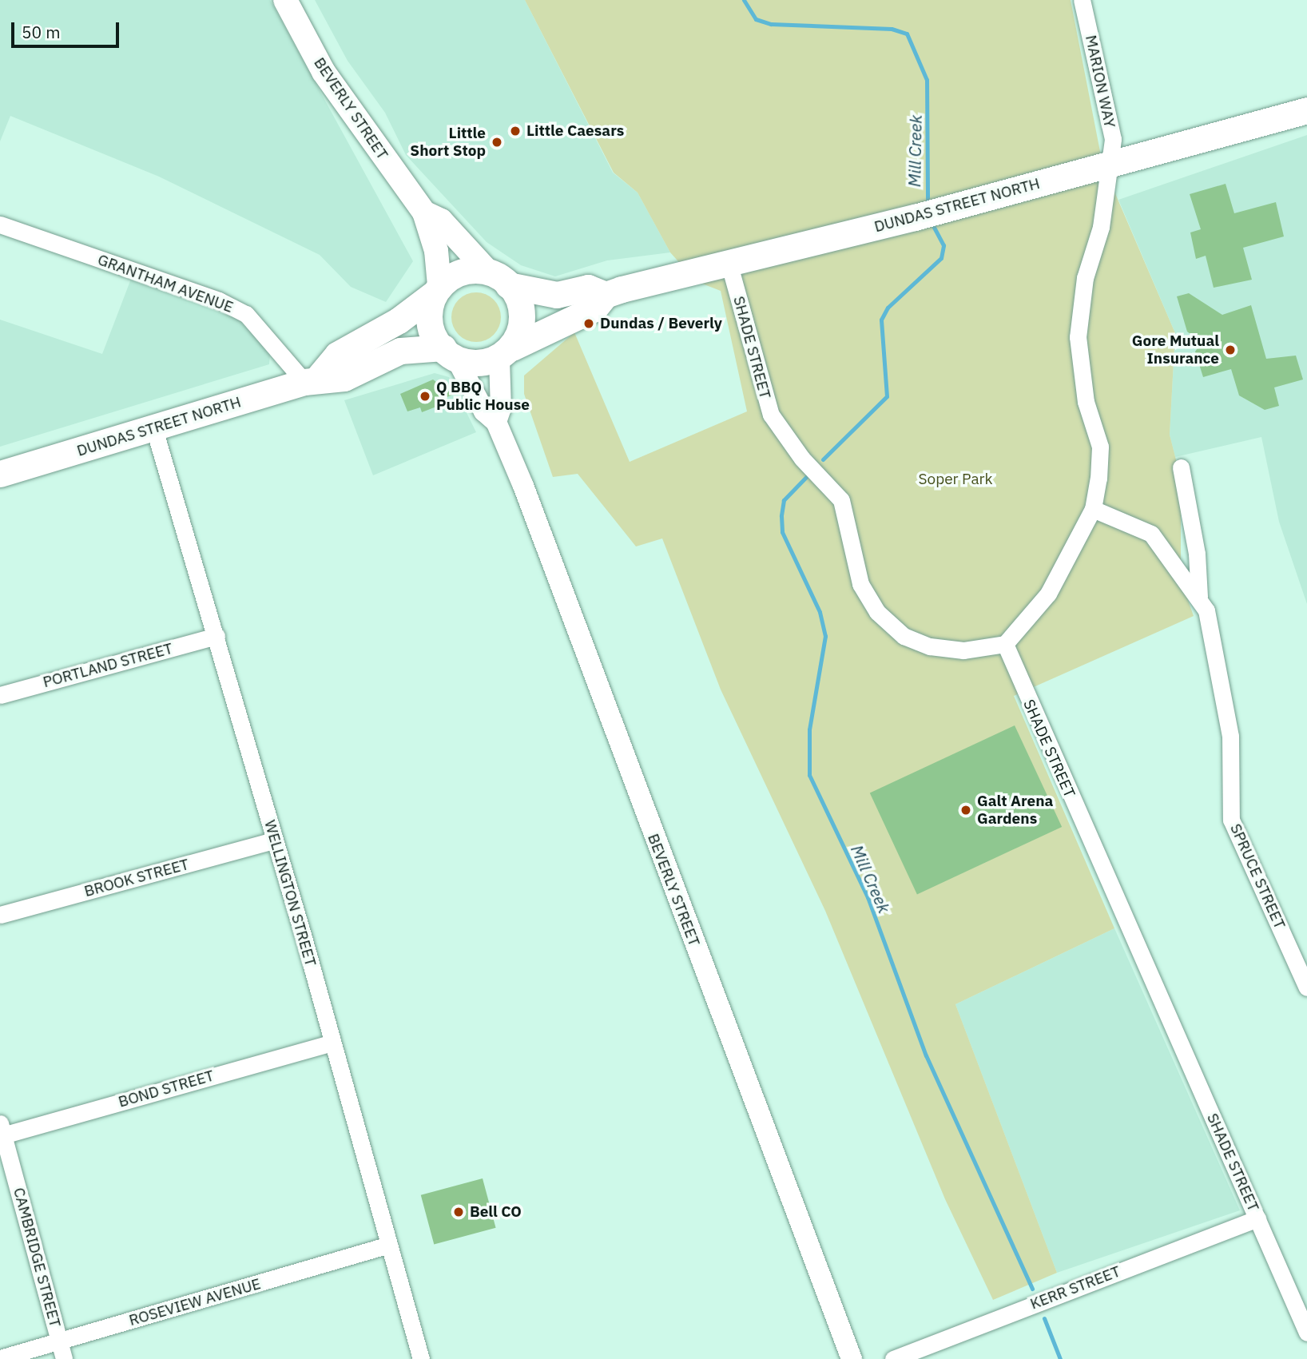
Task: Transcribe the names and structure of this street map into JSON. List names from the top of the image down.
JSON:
{
  "streets": {
    "main road": ["BEVERLY STREET", "DUNDAS STREET NORTH"],
    "street": [
      "MARION WAY",
      "GRANTHAM AVENUE",
      "SHADE STREET",
      "PORTLAND STREET",
      "SPRUCE STREET",
      "BROOK STREET",
      "WELLINGTON STREET",
      "BOND STREET",
      "CAMBRIDGE STREET",
      "KERR STREET",
      "ROSEVIEW AVENUE"
    ]
  },
  "crossings": [
    ["MARION WAY", "DUNDAS STREET NORTH"],
    ["BEVERLY STREET", "DUNDAS STREET NORTH"],
    ["DUNDAS STREET NORTH", "GRANTHAM AVENUE"],
    ["DUNDAS STREET NORTH", "SHADE STREET"],
    ["DUNDAS STREET NORTH", "WELLINGTON STREET"],
    ["SHADE STREET", "KERR STREET"],
    ["PORTLAND STREET", "WELLINGTON STREET"],
    ["BROOK STREET", "WELLINGTON STREET"],
    ["WELLINGTON STREET", "BOND STREET"],
    ["WELLINGTON STREET", "ROSEVIEW AVENUE"],
    ["BOND STREET", "CAMBRIDGE STREET"],
    ["CAMBRIDGE STREET", "ROSEVIEW AVENUE"]
  ],
  "water": ["Mill Creek"],
  "parks": ["Soper Park"],
  "places": [
    "Little Caesars",
    "Little Short Stop",
    "Dundas / Beverly",
    "Gore Mutual Insurance",
    "Q BBQ Public House",
    "Galt Arena Gardens",
    "Bell CO"
  ],
  "scale_bar": "50 m"
}
